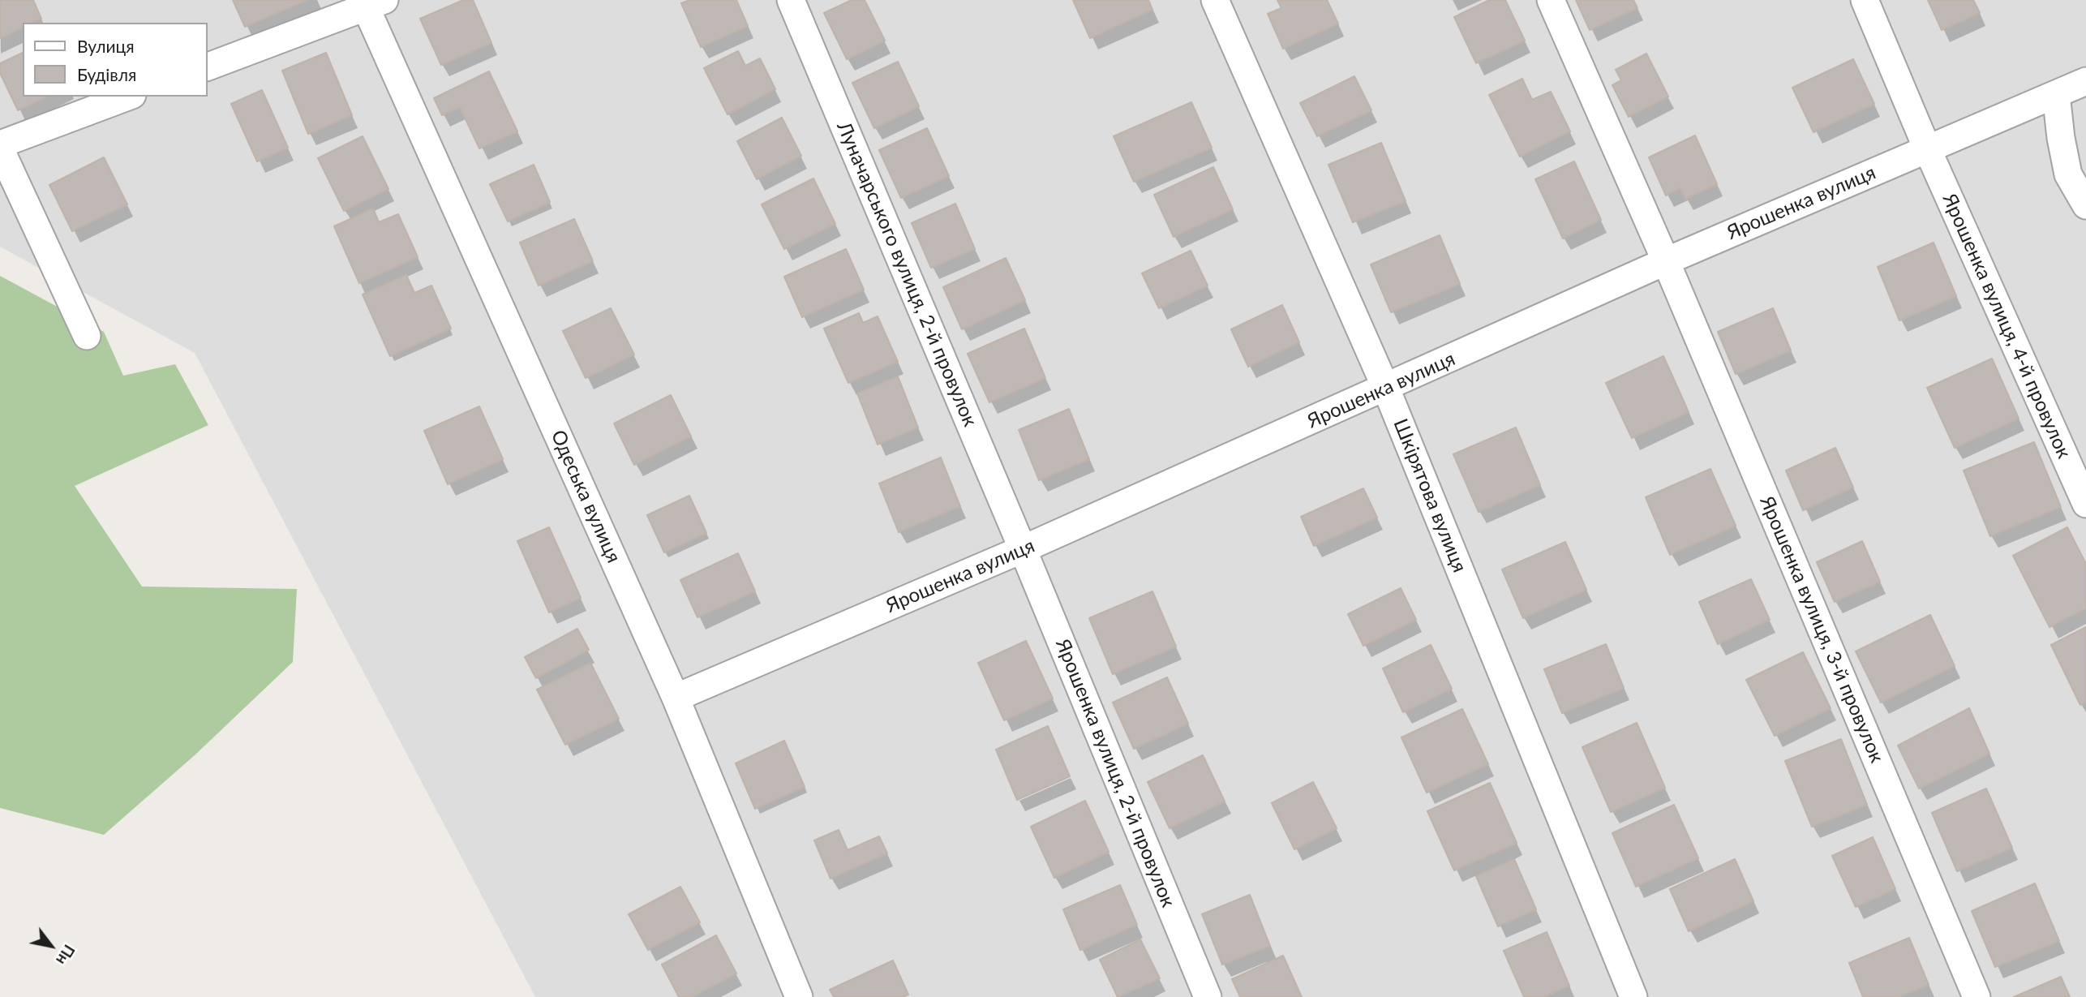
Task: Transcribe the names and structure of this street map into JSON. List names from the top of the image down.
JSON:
{
  "streets": {
    "street": [
      "Ярошенка вулиця",
      "Луначарського вулиця, 2-й провулок",
      "Ярошенка вулиця, 4-й провулок",
      "Шкірятова вулиця",
      "Одеська вулиця",
      "Ярошенка вулиця, 3-й провулок",
      "Ярошенка вулиця, 2-й провулок"
    ]
  },
  "crossings": [
    ["Ярошенка вулиця", "Луначарського вулиця, 2-й провулок"],
    ["Ярошенка вулиця", "Ярошенка вулиця, 4-й провулок"],
    ["Ярошенка вулиця", "Шкірятова вулиця"],
    ["Ярошенка вулиця", "Одеська вулиця"],
    ["Ярошенка вулиця", "Ярошенка вулиця, 3-й провулок"],
    ["Ярошенка вулиця", "Ярошенка вулиця, 2-й провулок"],
    ["Луначарського вулиця, 2-й провулок", "Ярошенка вулиця, 2-й провулок"]
  ],
  "legend": ["Вулиця", "Будівля"],
  "north": "bottom right"
}
